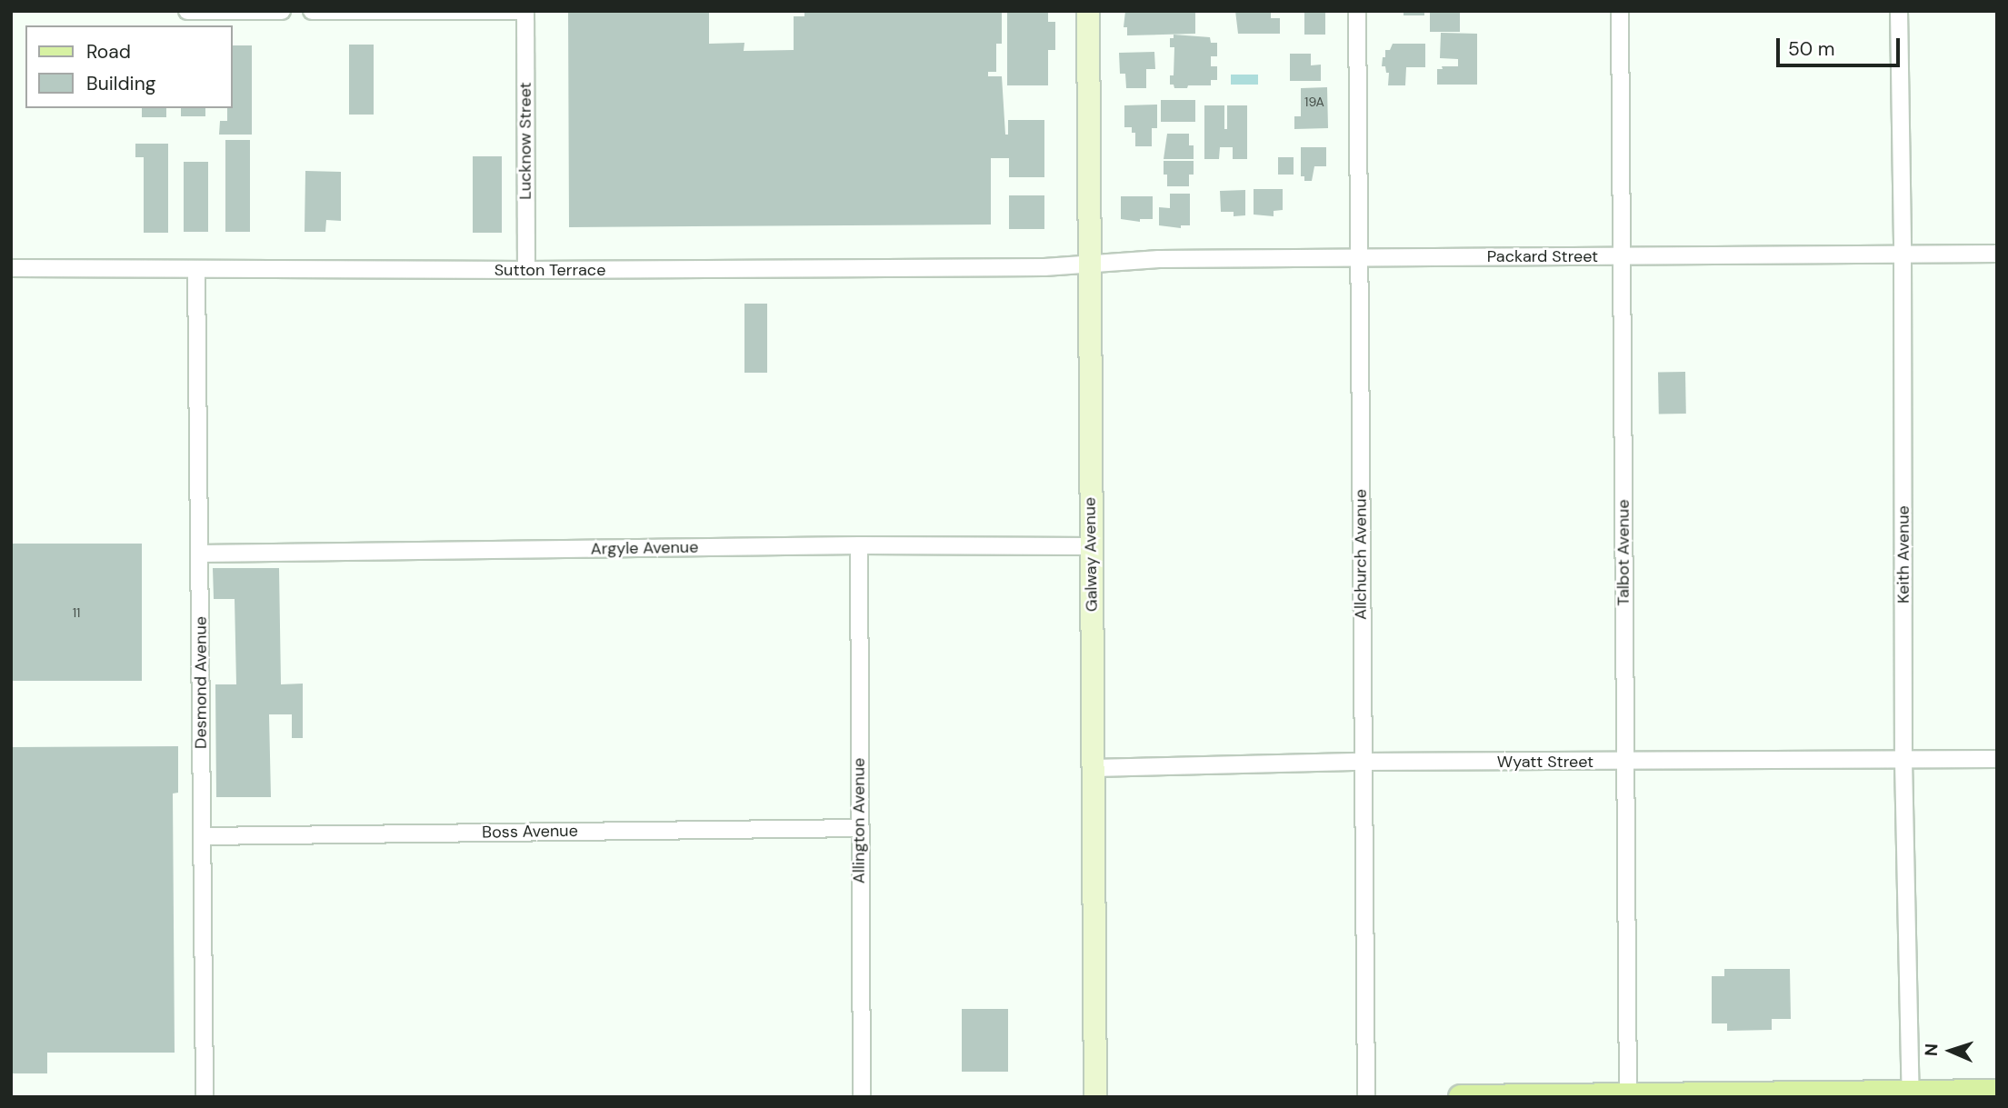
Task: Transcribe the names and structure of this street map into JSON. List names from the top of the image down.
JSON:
{
  "streets": {
    "street": [
      "Lucknow Street",
      "Packard Street",
      "Sutton Terrace",
      "Argyle Avenue",
      "Talbot Avenue",
      "Galway Avenue",
      "Allchurch Avenue",
      "Keith Avenue",
      "Desmond Avenue",
      "Wyatt Street",
      "Allington Avenue",
      "Boss Avenue"
    ]
  },
  "crossings": [
    ["Lucknow Street", "Sutton Terrace"],
    ["Packard Street", "Sutton Terrace"],
    ["Packard Street", "Talbot Avenue"],
    ["Packard Street", "Galway Avenue"],
    ["Packard Street", "Allchurch Avenue"],
    ["Packard Street", "Keith Avenue"],
    ["Sutton Terrace", "Galway Avenue"],
    ["Sutton Terrace", "Desmond Avenue"],
    ["Argyle Avenue", "Galway Avenue"],
    ["Argyle Avenue", "Desmond Avenue"],
    ["Argyle Avenue", "Allington Avenue"],
    ["Talbot Avenue", "Wyatt Street"],
    ["Galway Avenue", "Wyatt Street"],
    ["Allchurch Avenue", "Wyatt Street"],
    ["Keith Avenue", "Wyatt Street"],
    ["Desmond Avenue", "Boss Avenue"],
    ["Allington Avenue", "Boss Avenue"]
  ],
  "house_numbers": ["19A", "11"],
  "legend": ["Road", "Building"],
  "scale_bar": "50 m",
  "north": "left"
}
